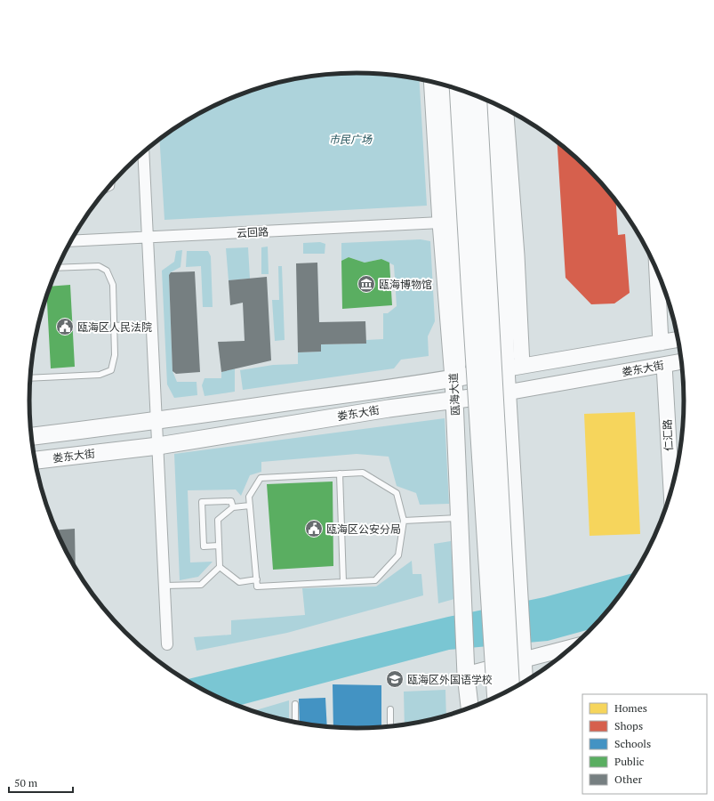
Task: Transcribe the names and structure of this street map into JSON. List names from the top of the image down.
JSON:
{
  "streets": {
    "main road": ["娄东大街", "瓯海大道"],
    "street": ["云回路", "仁汇路"]
  },
  "crossings": [
    ["云回路", "瓯海大道"],
    ["娄东大街", "瓯海大道"],
    ["娄东大街", "仁汇路"]
  ],
  "parks": ["市民广场"],
  "places": {
    "museum": ["瓯海博物馆"],
    "public building": ["瓯海区人民法院", "瓯海区公安分局"],
    "school or university": ["瓯海区外国语学校"]
  },
  "legend": [
    "Homes",
    "Shops",
    "Schools",
    "Public",
    "Other"
  ],
  "scale_bar": "50 m"
}
